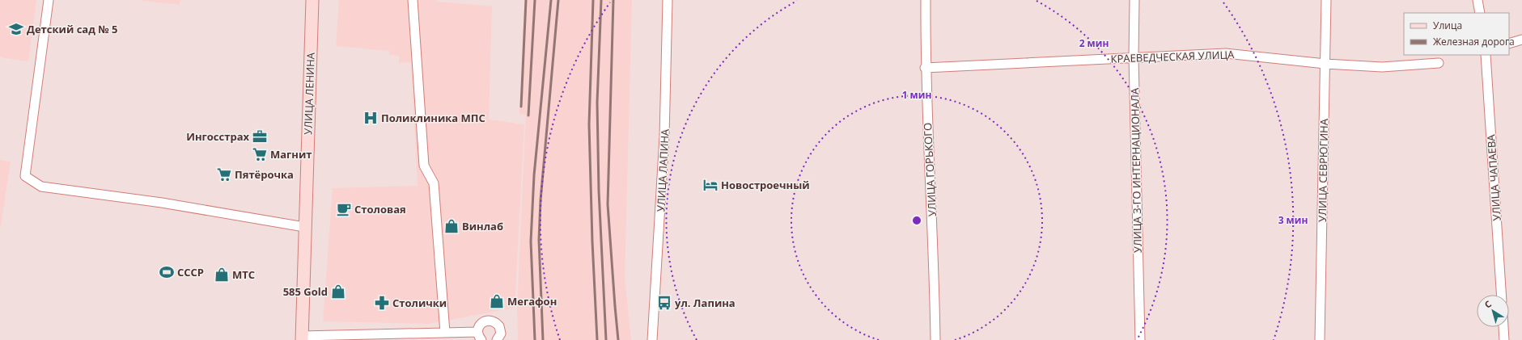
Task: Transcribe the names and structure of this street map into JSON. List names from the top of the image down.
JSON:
{
  "streets": {
    "main road": ["УЛИЦА ЛЕНИНА"],
    "street": [
      "КРАЕВЕДЧЕСКАЯ УЛИЦА",
      "УЛИЦА ГОРЬКОГО",
      "УЛИЦА ЛАПИНА",
      "УЛИЦА 3-ГО ИНТЕРНАЦИОНАЛА",
      "УЛИЦА СЕВРЮГИНА",
      "УЛИЦА ЧАПАЕВА"
    ]
  },
  "crossings": [
    ["КРАЕВЕДЧЕСКАЯ УЛИЦА", "УЛИЦА ГОРЬКОГО"],
    ["КРАЕВЕДЧЕСКАЯ УЛИЦА", "УЛИЦА 3-ГО ИНТЕРНАЦИОНАЛА"],
    ["КРАЕВЕДЧЕСКАЯ УЛИЦА", "УЛИЦА СЕВРЮГИНА"]
  ],
  "places": {
    "school or university": ["Детский сад № 5"],
    "hospital": ["Поликлиника МПС"],
    "office": ["Ингосстрах"],
    "supermarket": ["Магнит", "Пятёрочка"],
    "hotel": ["Новостроечный"],
    "cafe": ["Столовая"],
    "shop": [
      "Винлаб",
      "МТС",
      "585 Gold",
      "Мегафон"
    ],
    "sports": ["СССР"],
    "pharmacy": ["Столички"],
    "bus stop": ["ул. Лапина"]
  },
  "legend": ["Улица", "Железная дорога"],
  "north": "top left",
  "rings": ["2 мин", "1 мин", "3 мин"]
}
